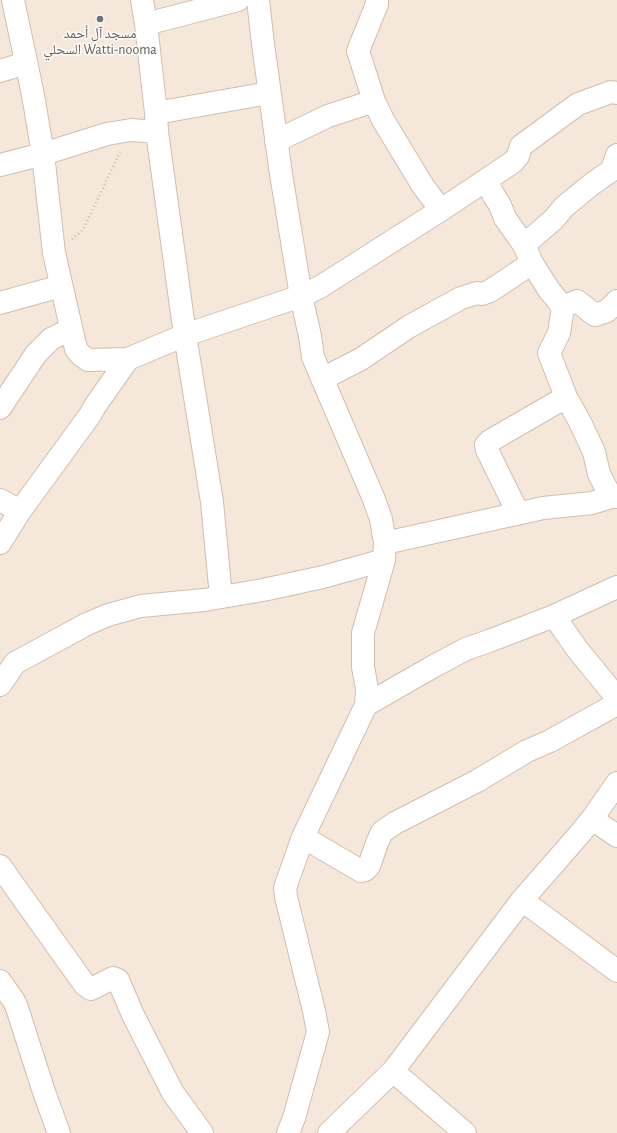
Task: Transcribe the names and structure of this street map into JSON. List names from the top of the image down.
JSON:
{
  "places": ["مسجد آل أحمد السحلي Watti-nooma"]
}
